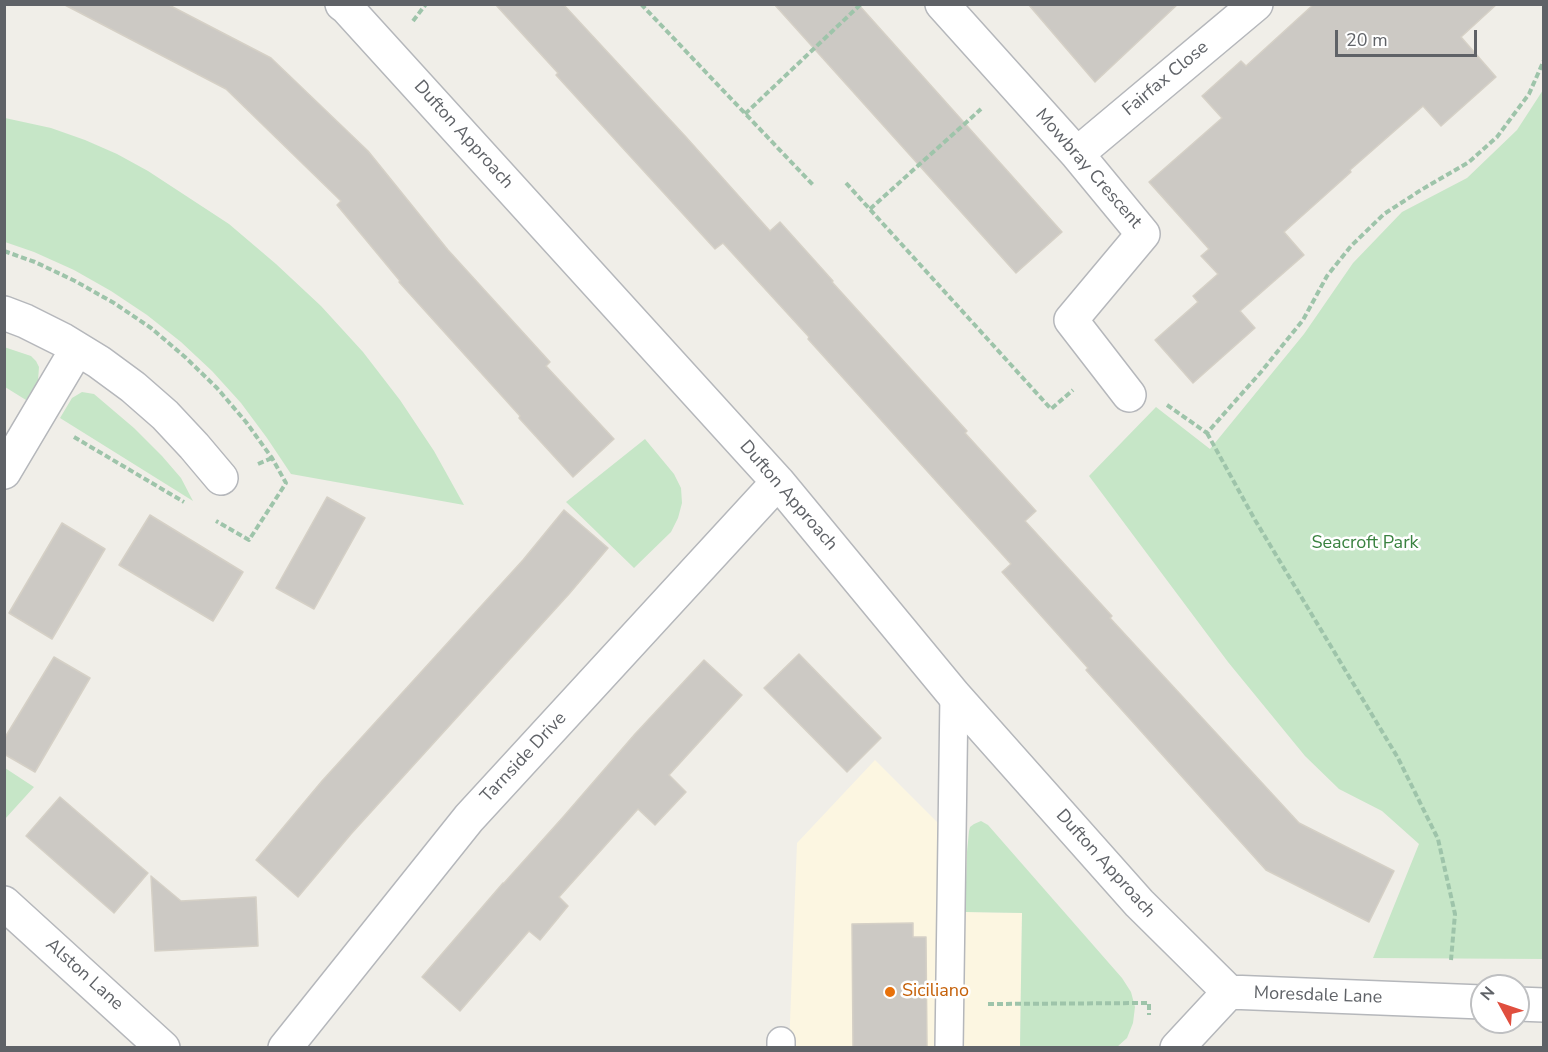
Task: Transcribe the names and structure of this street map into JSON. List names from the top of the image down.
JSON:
{
  "streets": {
    "street": [
      "Fairfax Close",
      "Dufton Approach",
      "Mowbray Crescent",
      "Tarnside Drive",
      "Alston Lane",
      "Moresdale Lane"
    ]
  },
  "crossings": [
    ["Fairfax Close", "Mowbray Crescent"],
    ["Dufton Approach", "Tarnside Drive"],
    ["Dufton Approach", "Moresdale Lane"]
  ],
  "parks": ["Seacroft Park"],
  "places": ["Siciliano"],
  "scale_bar": "20 m",
  "north": "top left"
}
